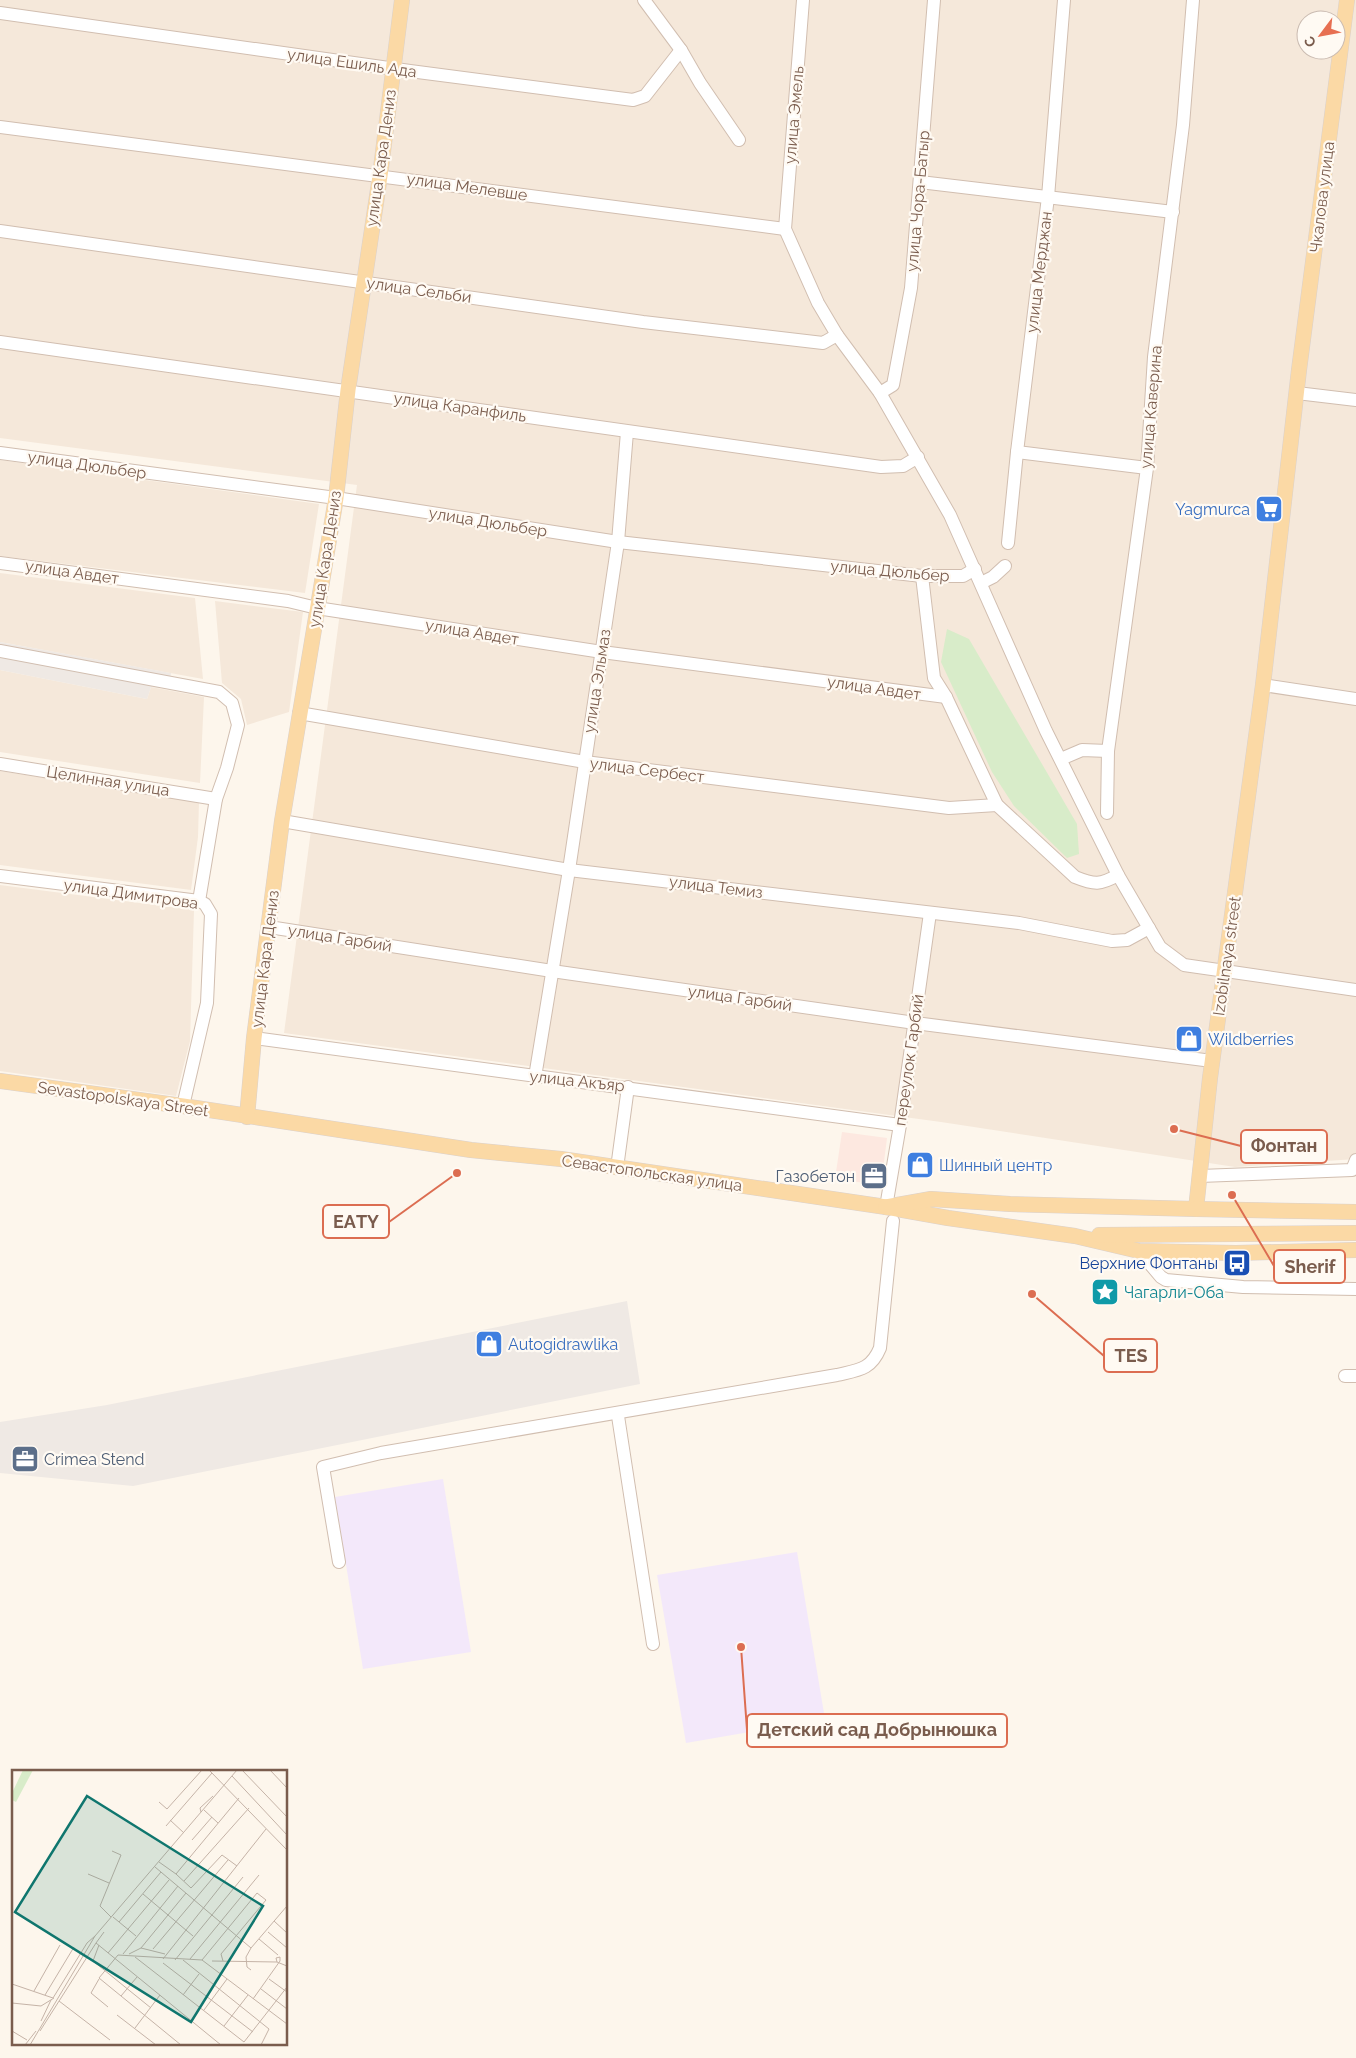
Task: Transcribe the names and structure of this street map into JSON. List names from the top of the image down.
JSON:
{
  "streets": {
    "main road": [
      "улица Кара Дениз",
      "Чкалова улица",
      "Izobilnaya street",
      "Sevastopolskaya Street",
      "Севастопольская улица"
    ],
    "street": [
      "улица Ешиль Ада",
      "улица Эмель",
      "улица Мелевше",
      "улица Чора-Батыр",
      "улица Мерджан",
      "улица Сельби",
      "улица Каранфиль",
      "улица Каверина",
      "улица Дюльбер",
      "улица Авдет",
      "улица Эльмаз",
      "улица Сербест",
      "Целинная улица",
      "улица Темиз",
      "улица Димитрова",
      "улица Гарбий",
      "переулок Гарбий",
      "улица Акъяр"
    ]
  },
  "crossings": [
    ["улица Ешиль Ада", "улица Кара Дениз"],
    ["улица Эмель", "улица Мелевше"],
    ["улица Кара Дениз", "улица Мелевше"],
    ["улица Кара Дениз", "улица Сельби"],
    ["улица Кара Дениз", "улица Каранфиль"],
    ["улица Кара Дениз", "улица Дюльбер"],
    ["улица Кара Дениз", "улица Авдет"],
    ["улица Кара Дениз", "улица Сербест"],
    ["улица Кара Дениз", "улица Темиз"],
    ["улица Кара Дениз", "улица Гарбий"],
    ["улица Кара Дениз", "улица Акъяр"],
    ["улица Кара Дениз", "Sevastopolskaya Street"],
    ["улица Кара Дениз", "Севастопольская улица"],
    ["Чкалова улица", "Izobilnaya street"],
    ["улица Каранфиль", "улица Эльмаз"],
    ["улица Дюльбер", "улица Эльмаз"],
    ["улица Авдет", "улица Эльмаз"],
    ["улица Эльмаз", "улица Сербест"],
    ["улица Эльмаз", "улица Темиз"],
    ["улица Эльмаз", "улица Гарбий"],
    ["улица Эльмаз", "улица Акъяр"],
    ["улица Темиз", "переулок Гарбий"],
    ["улица Димитрова", "Sevastopolskaya Street"],
    ["улица Гарбий", "Izobilnaya street"],
    ["улица Гарбий", "переулок Гарбий"],
    ["переулок Гарбий", "улица Акъяр"],
    ["переулок Гарбий", "Севастопольская улица"],
    ["Sevastopolskaya Street", "Севастопольская улица"]
  ],
  "places": {
    "supermarket": ["Yagmurca"],
    "shop": ["Wildberries", "Шинный центр", "Autogidrawlika"],
    "other": [
      "Фонтан",
      "EАTY",
      "Sherif",
      "TES",
      "Детский сад Добрынюшка"
    ],
    "office": ["Газобетон", "Crimea Stend"],
    "bus stop": ["Верхние Фонтаны"],
    "place": ["Чагарли-Оба"]
  },
  "north": "bottom left"
}
